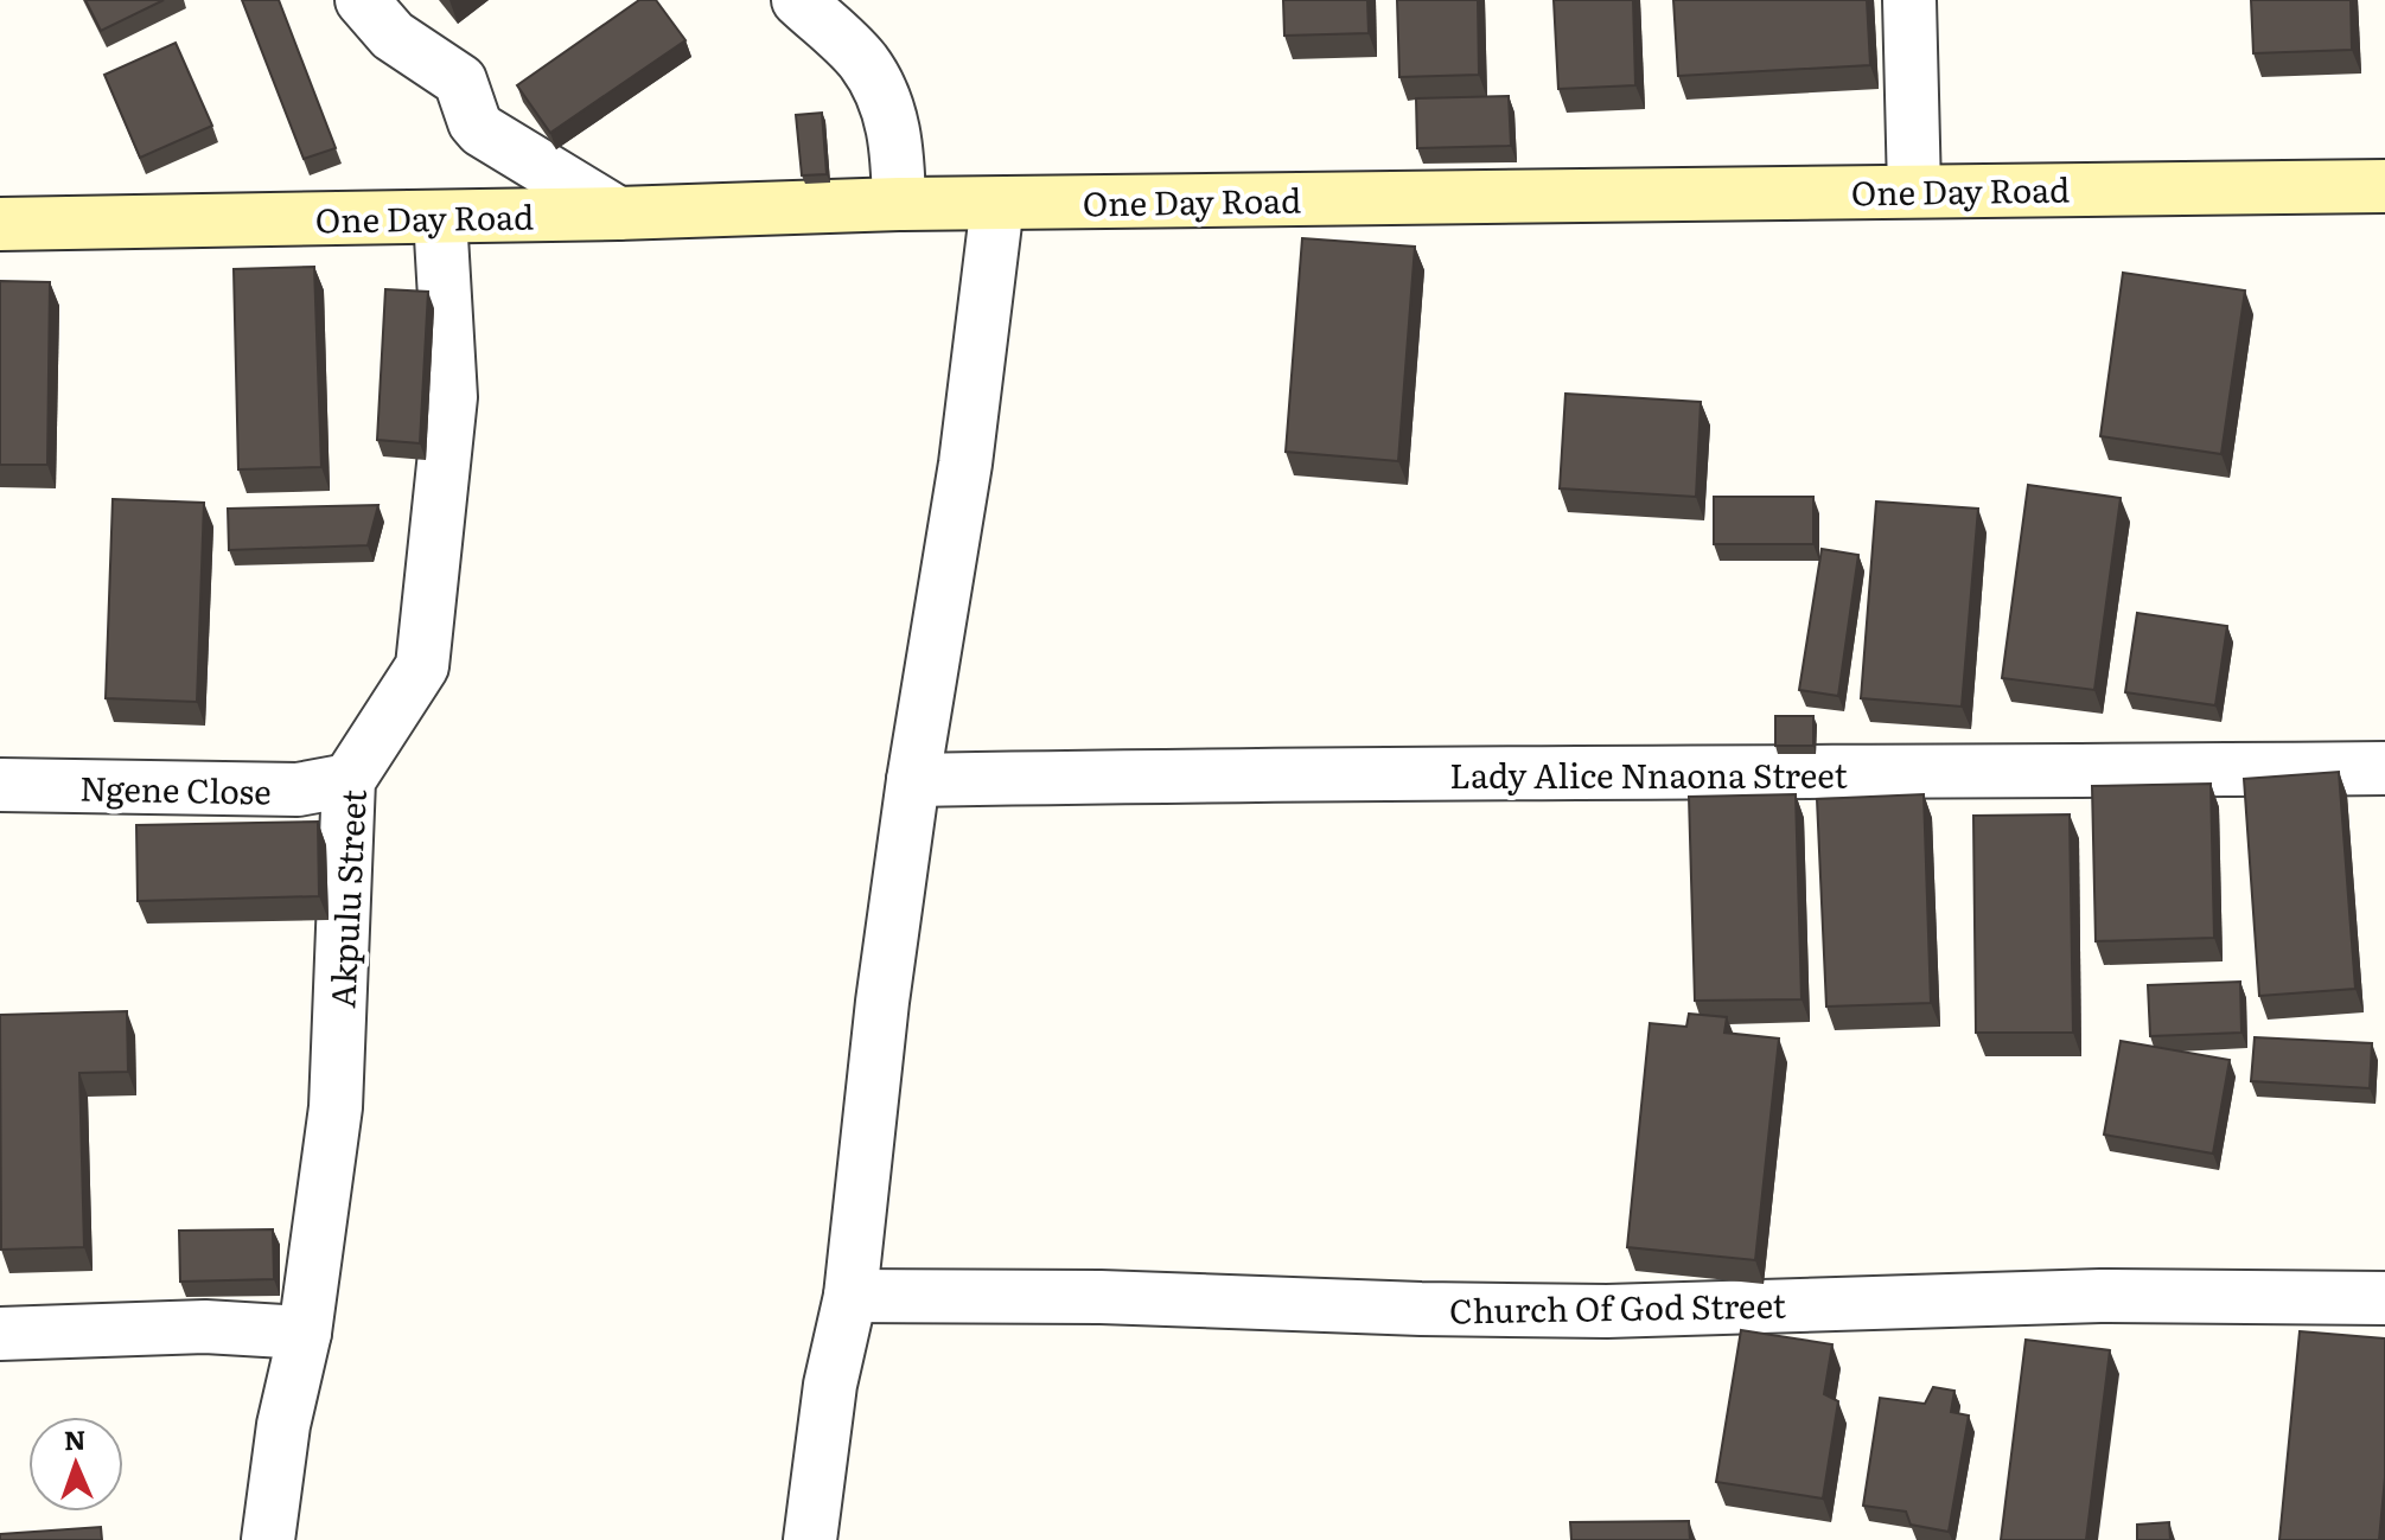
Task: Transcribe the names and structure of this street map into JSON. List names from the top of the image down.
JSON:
{
  "streets": {
    "main road": ["One Day Road"],
    "street": [
      "Lady Alice Nnaona Street",
      "Ngene Close",
      "Akpulu Street",
      "Church Of God Street"
    ]
  },
  "crossings": [
    ["One Day Road", "Akpulu Street"],
    ["Ngene Close", "Akpulu Street"]
  ],
  "north": "top"
}
